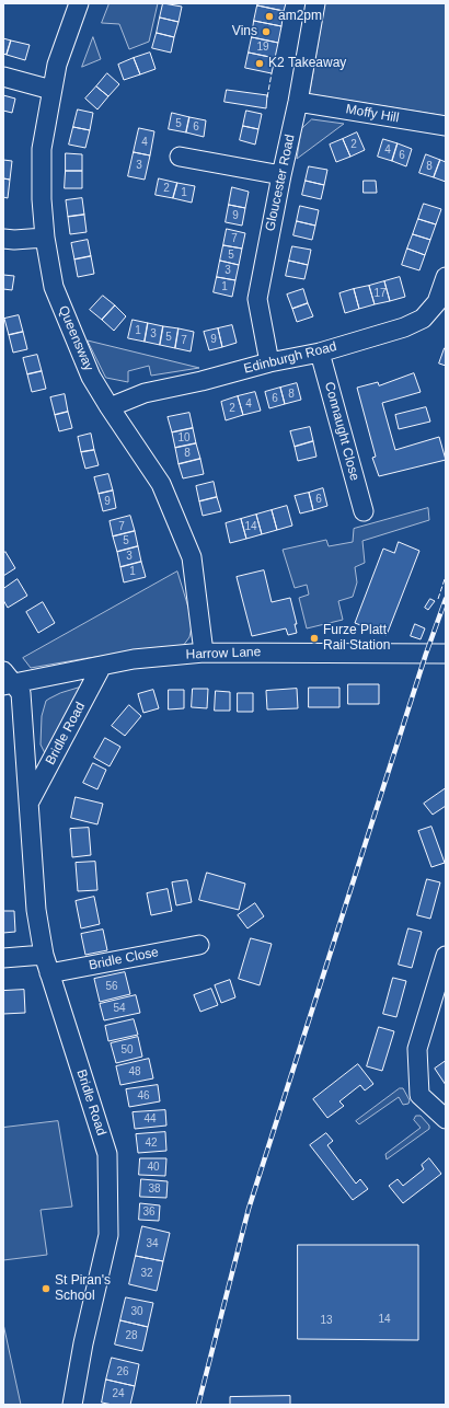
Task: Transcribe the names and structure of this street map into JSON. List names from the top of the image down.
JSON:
{
  "streets": {
    "street": [
      "Moffy Hill",
      "Gloucester Road",
      "Queensway",
      "Edinburgh Road",
      "Connaught Close",
      "Harrow Lane",
      "Bridle Road",
      "Bridle Close"
    ]
  },
  "crossings": [
    ["Moffy Hill", "Gloucester Road"],
    ["Gloucester Road", "Edinburgh Road"],
    ["Queensway", "Edinburgh Road"],
    ["Queensway", "Harrow Lane"],
    ["Edinburgh Road", "Connaught Close"],
    ["Harrow Lane", "Bridle Road"],
    ["Bridle Road", "Bridle Close"]
  ],
  "places": [
    "am2pm",
    "Vins",
    "K2 Takeaway",
    "Furze Platt Rail Station",
    "St Piran's School"
  ],
  "house_numbers": [
    "19",
    "5",
    "6",
    "4",
    "2",
    "4",
    "6",
    "3",
    "8",
    "2",
    "1",
    "9",
    "7",
    "5",
    "3",
    "1",
    "17",
    "1",
    "3",
    "5",
    "9",
    "7",
    "8",
    "6",
    "4",
    "2",
    "10",
    "8",
    "6",
    "9",
    "7",
    "14",
    "5",
    "3",
    "1",
    "56",
    "54",
    "50",
    "48",
    "46",
    "44",
    "42",
    "40",
    "38",
    "36",
    "34",
    "32",
    "30",
    "14",
    "13",
    "28",
    "26",
    "24"
  ]
}
